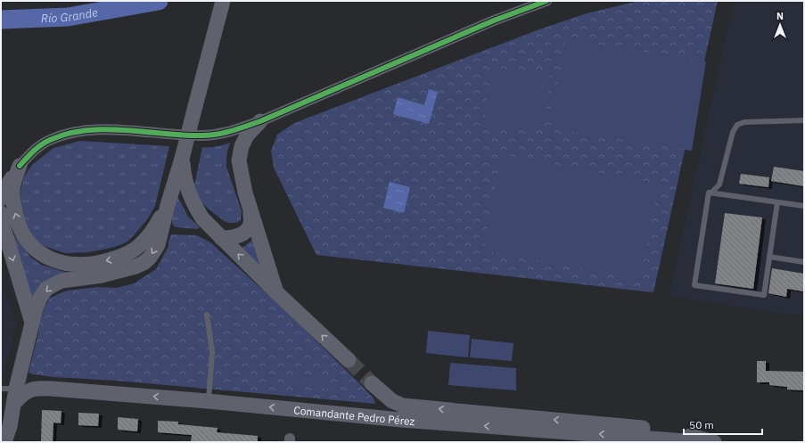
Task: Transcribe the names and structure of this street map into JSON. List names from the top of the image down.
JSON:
{
  "streets": {
    "main road": ["Comandante Pedro Pérez"]
  },
  "water": ["Río Grande"],
  "scale_bar": "50 m",
  "north": "top"
}
